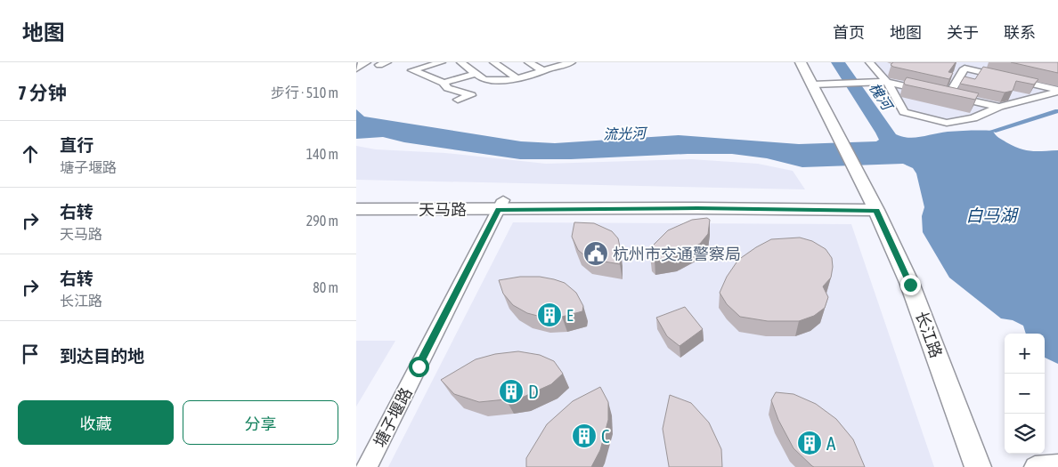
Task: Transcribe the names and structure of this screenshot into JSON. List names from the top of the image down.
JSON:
{
  "streets": {
    "main road": ["天马路", "长江路"],
    "street": ["塘子堰路"]
  },
  "crossings": [
    ["天马路", "长江路"],
    ["天马路", "塘子堰路"]
  ],
  "water": ["槐河", "流光河", "白马湖"],
  "places": {
    "public building": ["杭州市交通警察局"],
    "building": [
      "E",
      "D",
      "C",
      "A"
    ]
  },
  "page": {
    "header": "地图",
    "nav": [
      "首页",
      "地图",
      "关于",
      "联系"
    ],
    "heading": ["7 分钟", "步行 · 510 m"],
    "list": [
      ["直行", "塘子堰路", "140 m"],
      ["右转", "天马路", "290 m"],
      ["右转", "长江路", "80 m"],
      "到达目的地"
    ],
    "map_buttons": ["+", "−"],
    "buttons": ["收藏", "分享"]
  }
}
